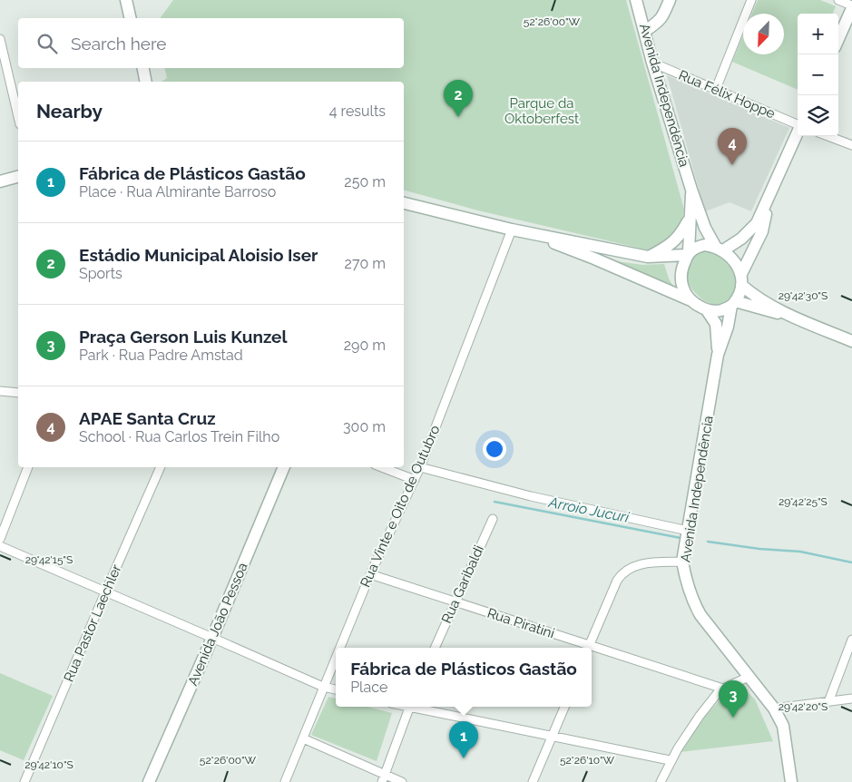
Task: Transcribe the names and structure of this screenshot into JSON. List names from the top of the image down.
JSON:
{
  "streets": {
    "main road": ["Avenida Independência", "Avenida João Pessoa"],
    "street": [
      "Rua Félix Hoppe",
      "Rua Vinte e Oito de Outubro",
      "Rua Garibaldi",
      "Rua Pastor Laechler",
      "Rua Piratini"
    ]
  },
  "crossings": [
    ["Rua Félix Hoppe", "Avenida Independência"],
    ["Rua Vinte e Oito de Outubro", "Rua Piratini"],
    ["Rua Garibaldi", "Rua Piratini"]
  ],
  "water": ["Arroio Jucuri"],
  "parks": ["Parque da Oktoberfest"],
  "north": "bottom left",
  "page": {
    "map_buttons": ["+", "−"],
    "search": "Search here",
    "pins": [
      "2",
      "4",
      "3",
      "1"
    ],
    "heading": ["Nearby", "4 results"],
    "list": [
      {
        "mark": "1",
        "name": "Fábrica de Plásticos Gastão",
        "note": "Place · Rua Almirante Barroso",
        "value": "250 m"
      },
      {
        "mark": "2",
        "name": "Estádio Municipal Aloisio Iser",
        "note": "Sports",
        "value": "270 m"
      },
      {
        "mark": "3",
        "name": "Praça Gerson Luis Kunzel",
        "note": "Park · Rua Padre Amstad",
        "value": "290 m"
      },
      {
        "mark": "4",
        "name": "APAE Santa Cruz",
        "note": "School · Rua Carlos Trein Filho",
        "value": "300 m"
      }
    ],
    "popup": ["Fábrica de Plásticos Gastão", "Place"]
  },
  "coordinates": [
    "52°26'00\"W",
    "29°42'30\"S",
    "29°42'25\"S",
    "29°42'15\"S",
    "29°42'20\"S",
    "52°26'10\"W",
    "29°42'10\"S"
  ]
}
